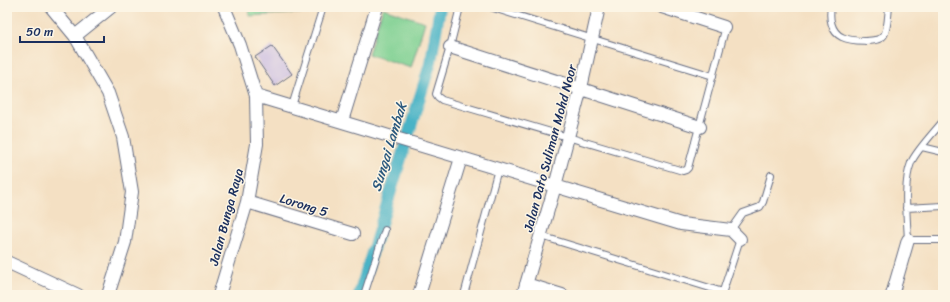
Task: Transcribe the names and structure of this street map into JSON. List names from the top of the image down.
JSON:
{
  "streets": {
    "street": ["Jalan Dato Suliman Mohd Noor", "Lorong 5", "Jalan Bunga Raya"]
  },
  "crossings": [
    ["Lorong 5", "Jalan Bunga Raya"]
  ],
  "water": ["Sungai Lambak"],
  "scale_bar": "50 m"
}
